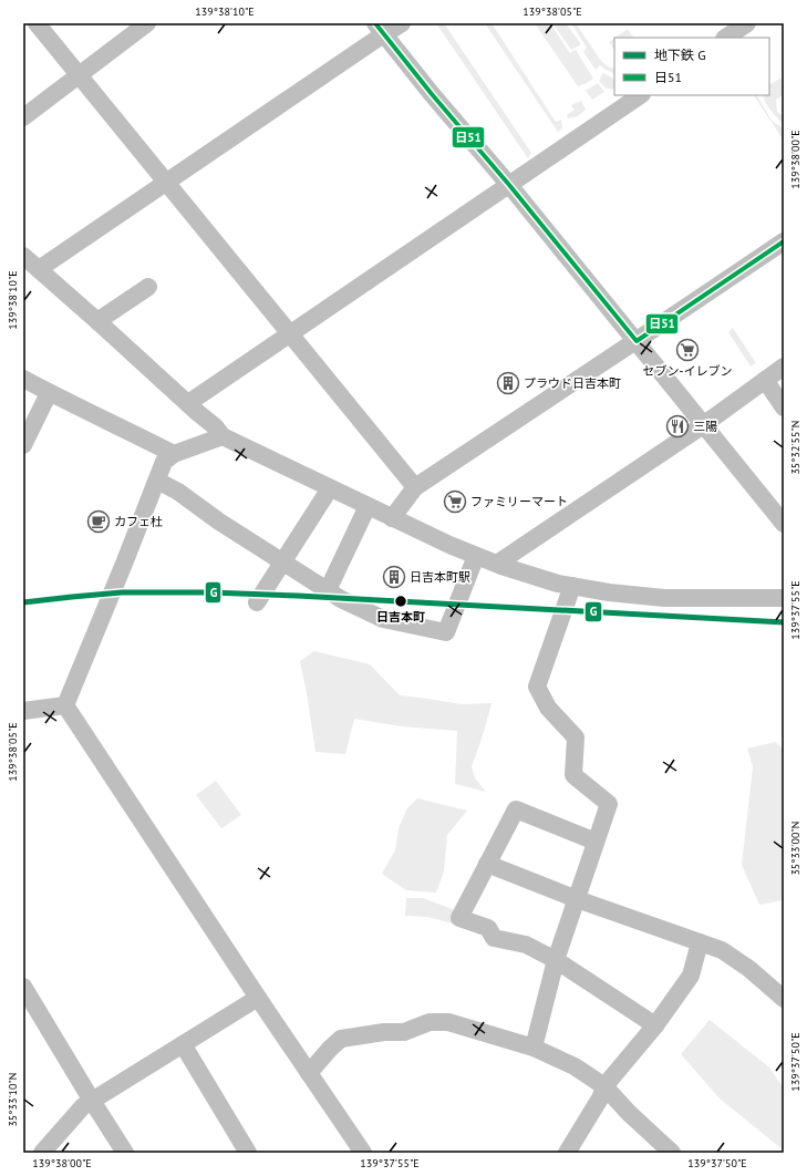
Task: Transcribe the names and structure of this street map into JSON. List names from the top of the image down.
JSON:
{
  "places": {
    "supermarket": ["セブン-イレブン", "ファミリーマート"],
    "building": ["プラウド日吉本町", "日吉本町駅"],
    "restaurant": ["三陽"],
    "cafe": ["カフェ杜"],
    "other": ["日吉本町"]
  },
  "lines": ["transit line 日51", "metro line G"],
  "legend": ["地下鉄 G", "日51"],
  "coordinates": [
    "139°38'10\"E",
    "139°38'05\"E",
    "139°38'00\"E",
    "35°32'55\"N",
    "139°37'55\"E",
    "35°33'00\"N",
    "139°37'50\"E",
    "35°33'10\"N"
  ]
}
